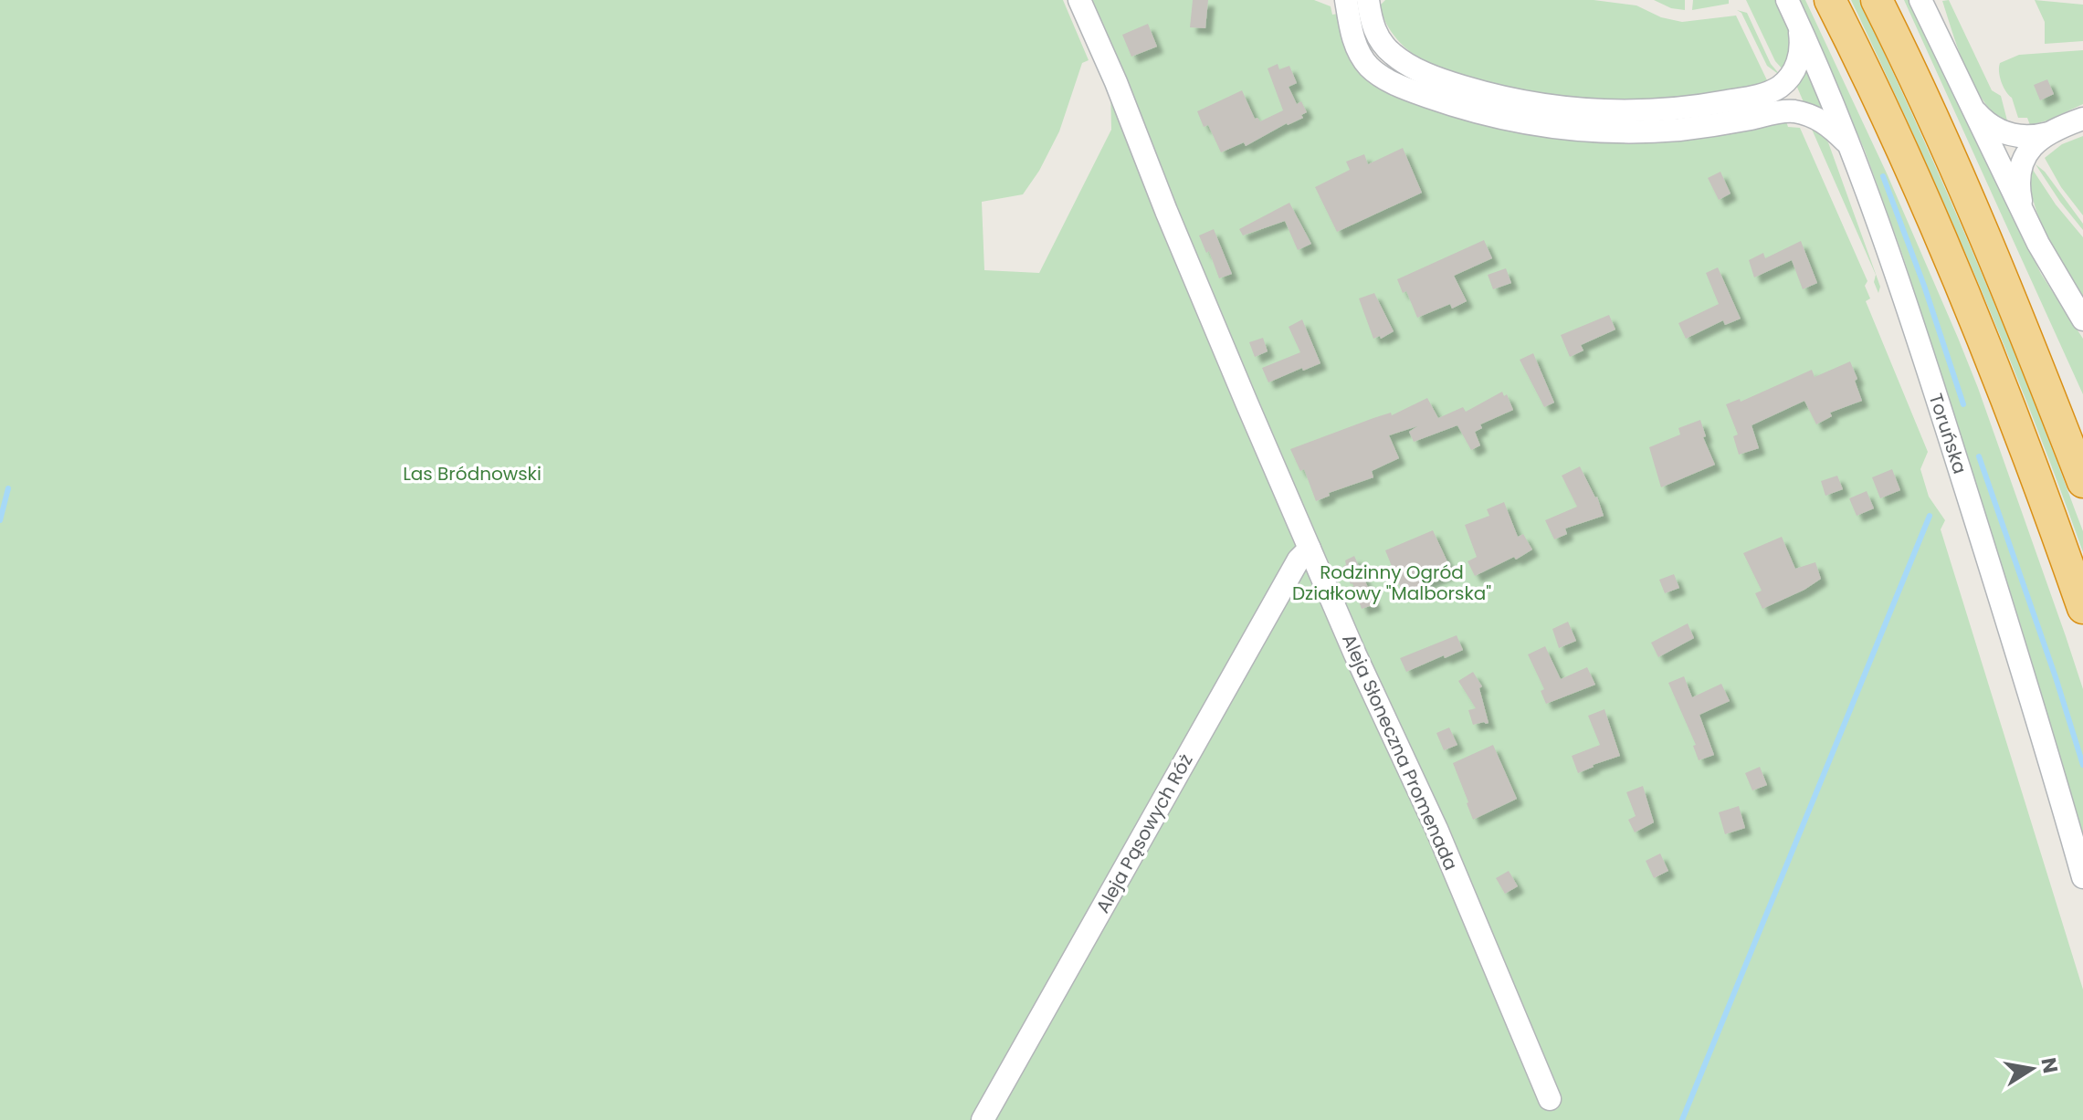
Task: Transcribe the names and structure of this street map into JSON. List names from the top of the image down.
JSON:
{
  "streets": {
    "street": ["Toruńska", "Aleja Słoneczna Promenada", "Aleja Pąsowych Róż"]
  },
  "crossings": [
    ["Aleja Słoneczna Promenada", "Aleja Pąsowych Róż"]
  ],
  "parks": ["Las Bródnowski", "Rodzinny Ogród Działkowy \"Malborska\""],
  "north": "right"
}
